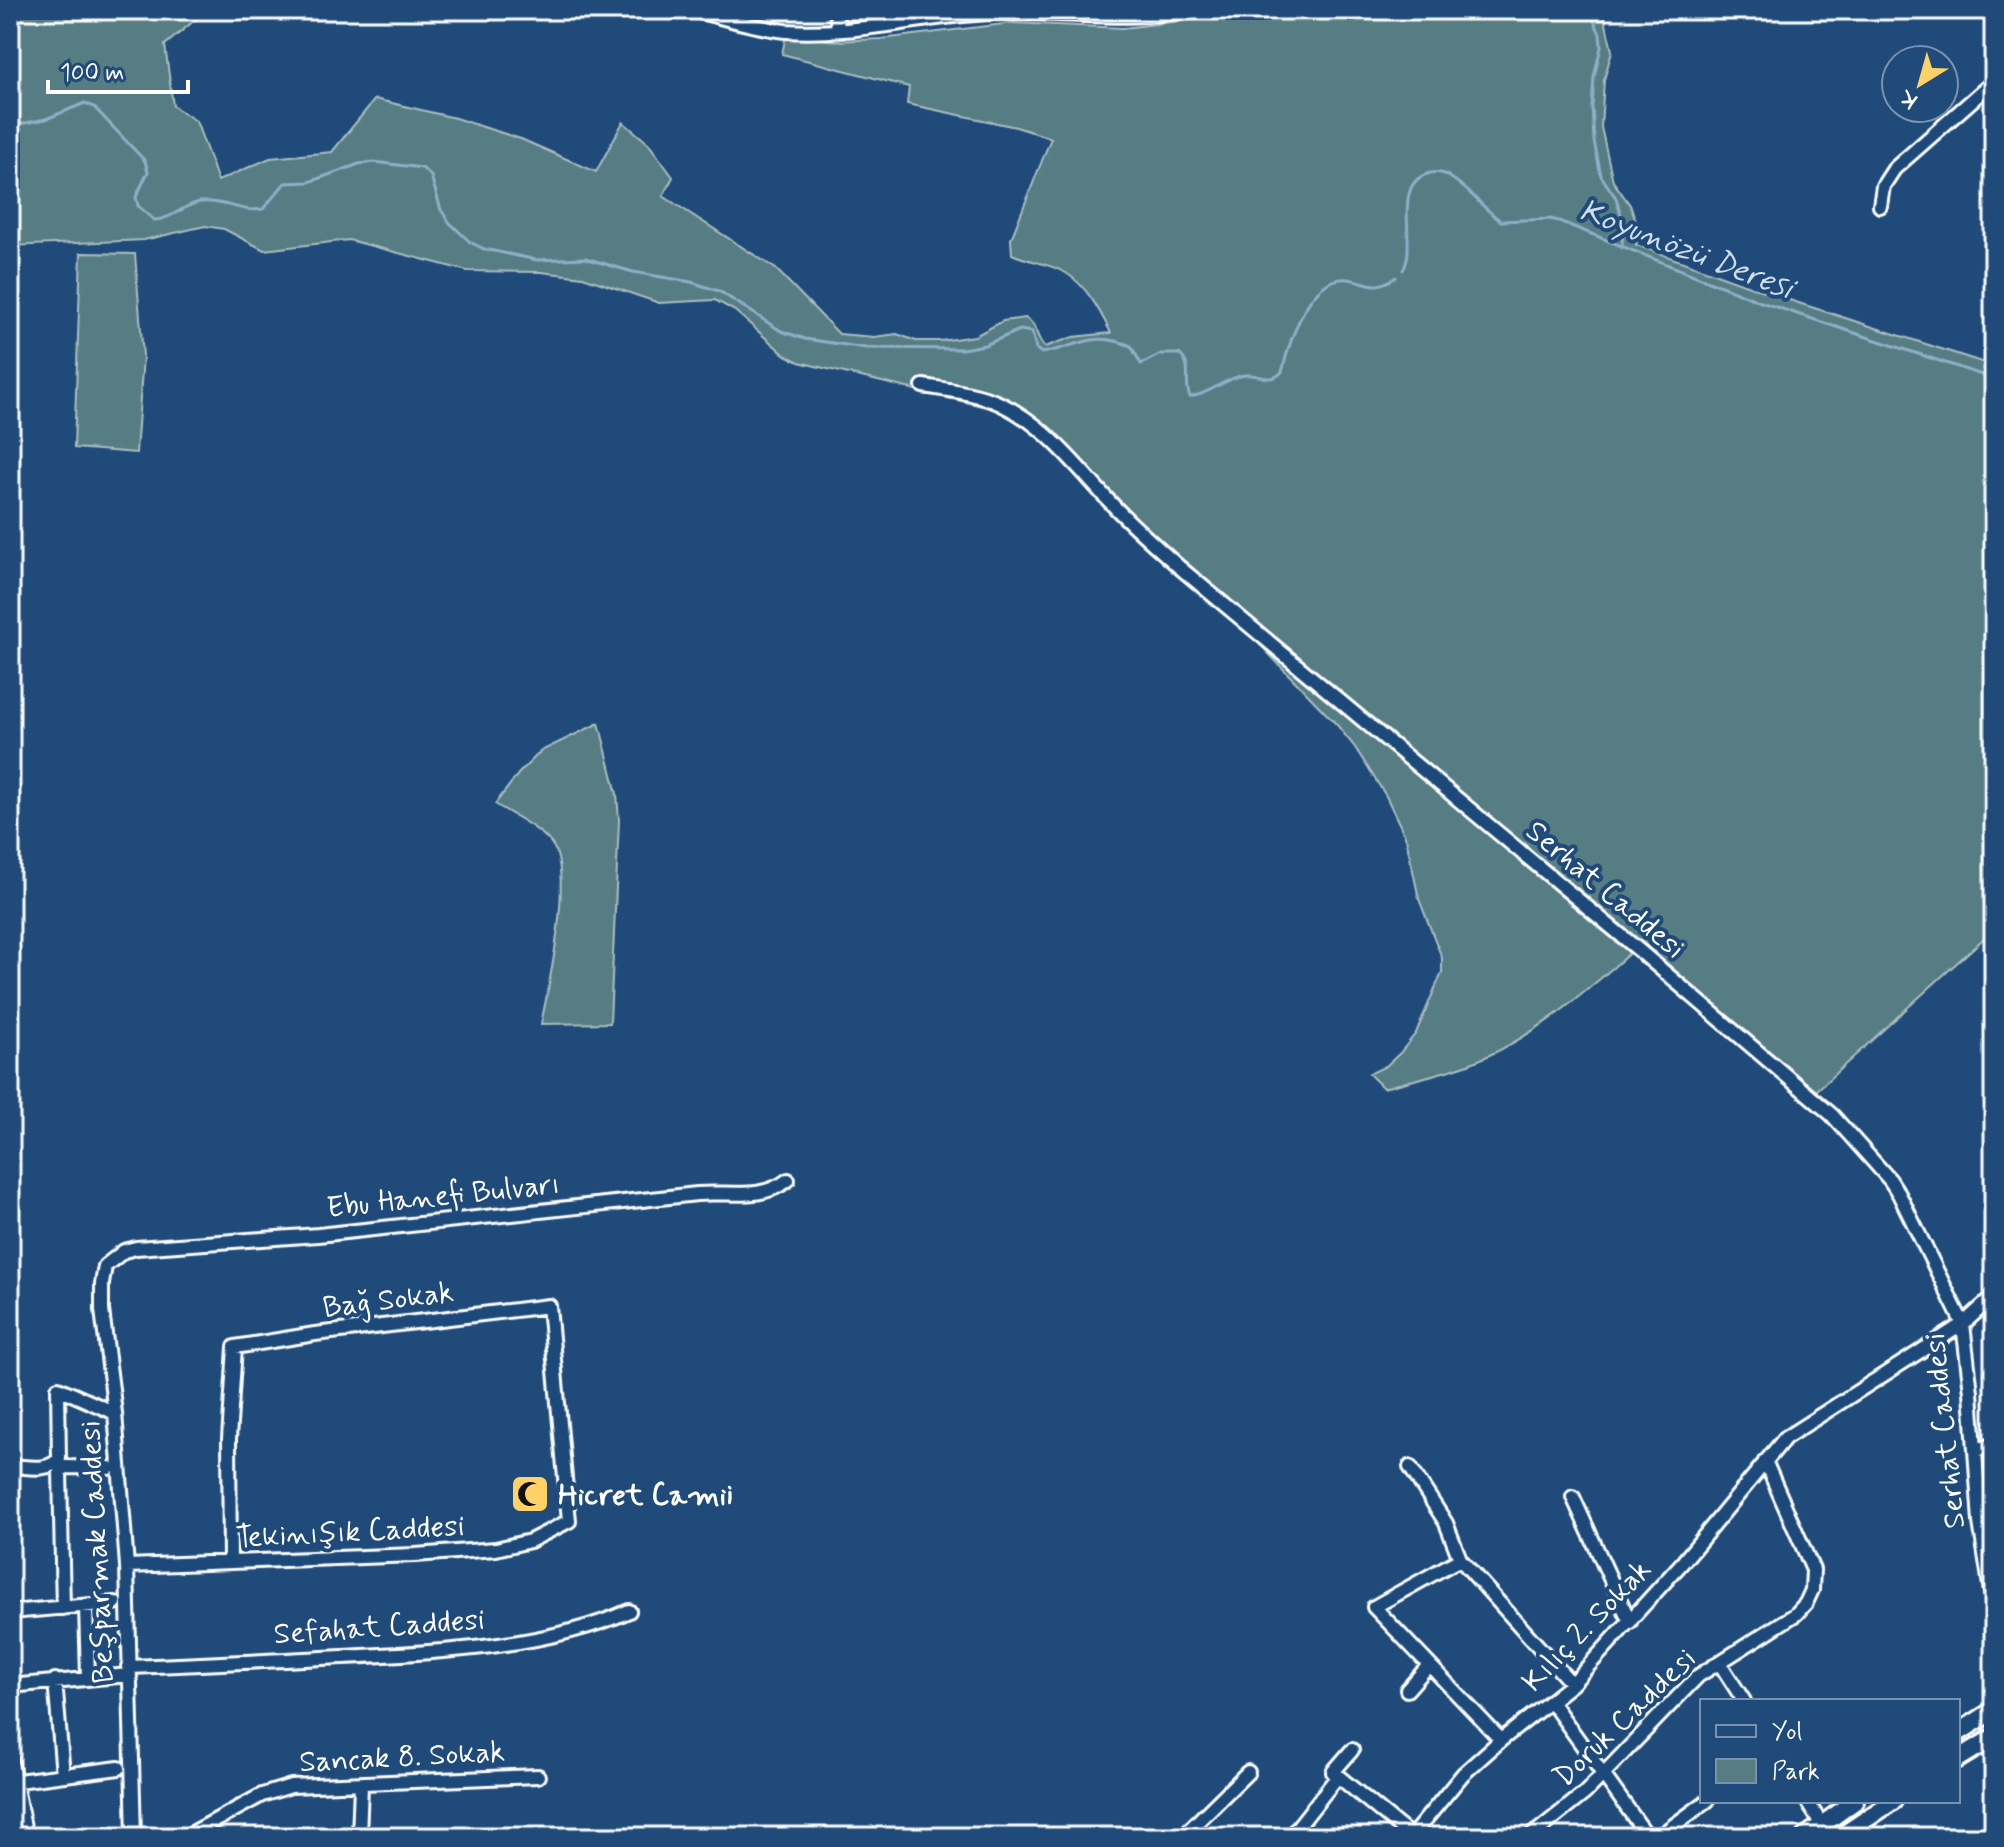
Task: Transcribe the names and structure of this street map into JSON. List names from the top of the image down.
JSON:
{
  "streets": {
    "street": [
      "Serhat Caddesi",
      "Ebu Hanefi Bulvarı",
      "Bağ Sokak",
      "Tekinışık Caddesi",
      "Beşparmak Caddesi",
      "Kılıç 2. Sokak",
      "Sefahat Caddesi",
      "Doruk Caddesi",
      "Sancak 8. Sokak"
    ]
  },
  "crossings": [
    ["Serhat Caddesi", "Kılıç 2. Sokak"],
    ["Ebu Hanefi Bulvarı", "Beşparmak Caddesi"],
    ["Bağ Sokak", "Tekinışık Caddesi"],
    ["Tekinışık Caddesi", "Beşparmak Caddesi"],
    ["Beşparmak Caddesi", "Sefahat Caddesi"],
    ["Kılıç 2. Sokak", "Doruk Caddesi"]
  ],
  "water": ["Koyunözü Deresi"],
  "places": {
    "mosque": ["Hicret Camii"]
  },
  "legend": ["Yol", "Park"],
  "scale_bar": "100 m",
  "north": "bottom left"
}
